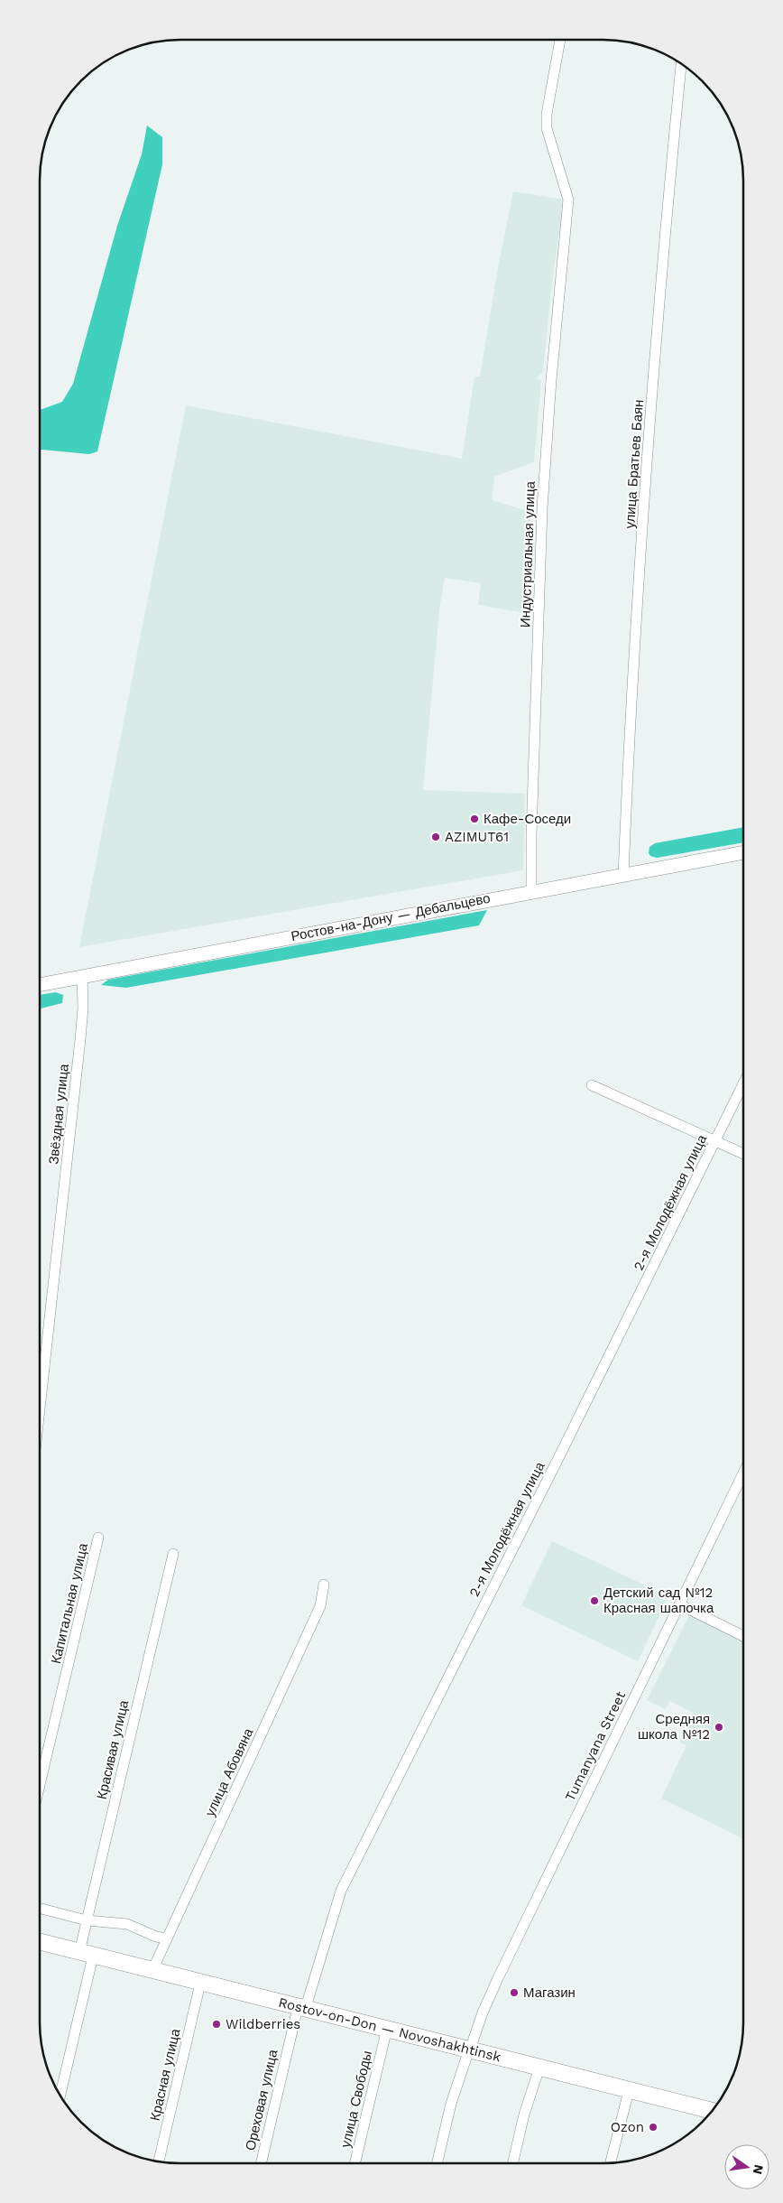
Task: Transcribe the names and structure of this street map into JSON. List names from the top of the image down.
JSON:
{
  "streets": {
    "main road": ["Rostov-on-Don — Novoshakhtinsk"],
    "street": [
      "улица Братьев Баян",
      "Индустриальная улица",
      "Ростов-на-Дону — Дебальцево",
      "Звёздная улица",
      "2-я Молодёжная улица",
      "Капитальная улица",
      "Tumanyana Street",
      "Красивая улица",
      "улица Абовяна",
      "Красная улица",
      "улица Свободы",
      "Ореховая улица"
    ]
  },
  "crossings": [
    ["улица Братьев Баян", "Ростов-на-Дону — Дебальцево"],
    ["Индустриальная улица", "Ростов-на-Дону — Дебальцево"],
    ["Ростов-на-Дону — Дебальцево", "Звёздная улица"],
    ["2-я Молодёжная улица", "Rostov-on-Don — Novoshakhtinsk"],
    ["2-я Молодёжная улица", "Ореховая улица"],
    ["Tumanyana Street", "Rostov-on-Don — Novoshakhtinsk"],
    ["Красивая улица", "Rostov-on-Don — Novoshakhtinsk"],
    ["улица Абовяна", "Rostov-on-Don — Novoshakhtinsk"],
    ["Rostov-on-Don — Novoshakhtinsk", "Красная улица"],
    ["Rostov-on-Don — Novoshakhtinsk", "улица Свободы"],
    ["Rostov-on-Don — Novoshakhtinsk", "Ореховая улица"]
  ],
  "places": [
    "Кафе-Соседи",
    "AZIMUT61",
    "Детский сад №12 Красная шапочка",
    "Средняя школа №12",
    "Магазин",
    "Wildberries",
    "Ozon"
  ],
  "north": "right"
}
